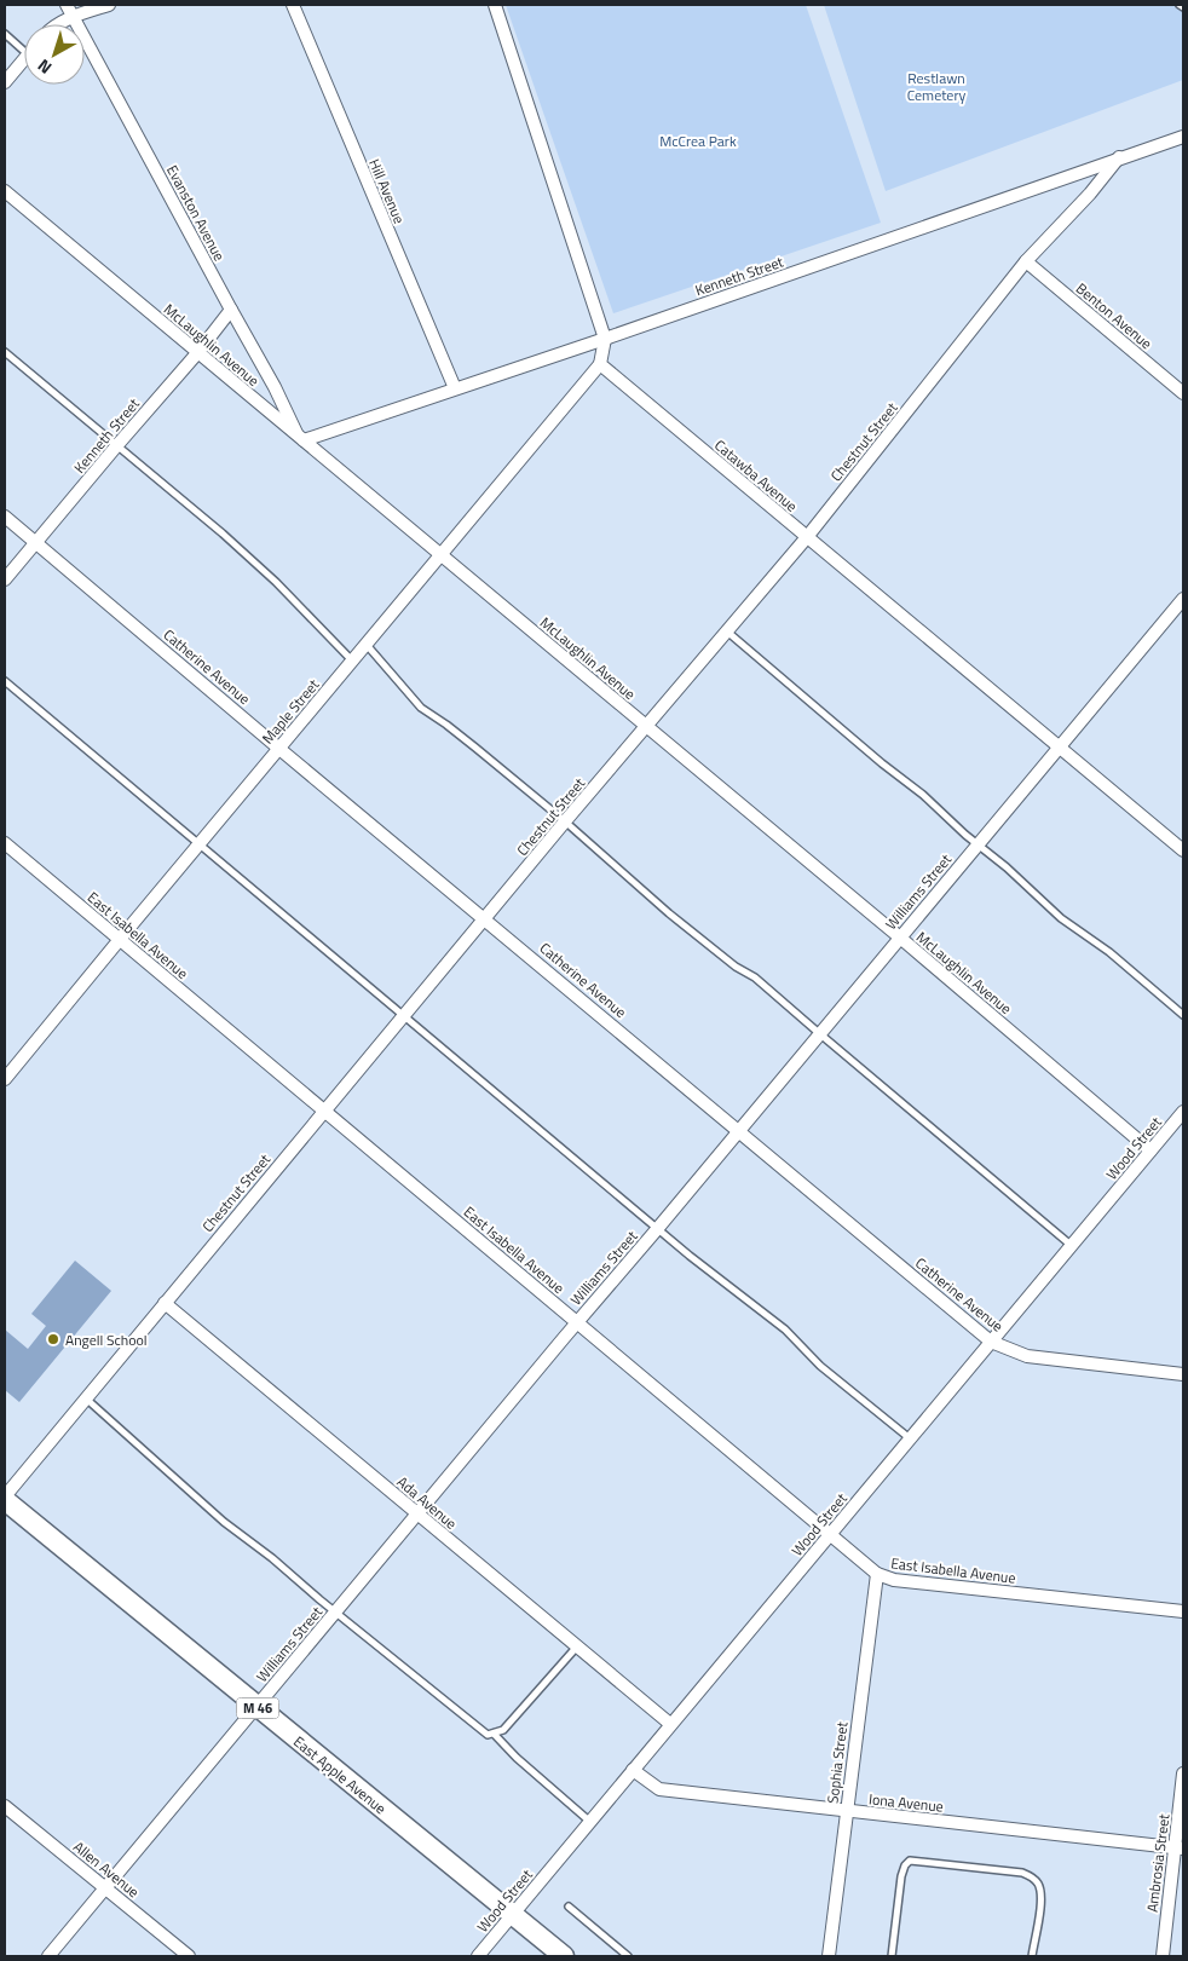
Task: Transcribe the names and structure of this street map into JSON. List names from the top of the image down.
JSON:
{
  "streets": {
    "main road": ["M 46", "East Apple Avenue"],
    "street": [
      "Hill Avenue",
      "Evanston Avenue",
      "Kenneth Street",
      "Benton Avenue",
      "McLaughlin Avenue",
      "Chestnut Street",
      "Catawba Avenue",
      "Catherine Avenue",
      "Maple Street",
      "Williams Street",
      "East Isabella Avenue",
      "Wood Street",
      "Ada Avenue",
      "Sophia Street",
      "Iona Avenue",
      "Ambrosia Street",
      "Allen Avenue"
    ]
  },
  "crossings": [
    ["Hill Avenue", "Kenneth Street"],
    ["Evanston Avenue", "Kenneth Street"],
    ["Evanston Avenue", "McLaughlin Avenue"],
    ["Kenneth Street", "McLaughlin Avenue"],
    ["Kenneth Street", "Chestnut Street"],
    ["Kenneth Street", "Catherine Avenue"],
    ["Benton Avenue", "Chestnut Street"],
    ["McLaughlin Avenue", "Chestnut Street"],
    ["McLaughlin Avenue", "Maple Street"],
    ["McLaughlin Avenue", "Williams Street"],
    ["McLaughlin Avenue", "Wood Street"],
    ["Chestnut Street", "Catawba Avenue"],
    ["Chestnut Street", "Catherine Avenue"],
    ["Chestnut Street", "East Isabella Avenue"],
    ["Chestnut Street", "Ada Avenue"],
    ["Chestnut Street", "East Apple Avenue"],
    ["Catawba Avenue", "Maple Street"],
    ["Catawba Avenue", "Williams Street"],
    ["Catherine Avenue", "Maple Street"],
    ["Catherine Avenue", "Williams Street"],
    ["Catherine Avenue", "Wood Street"],
    ["Maple Street", "East Isabella Avenue"],
    ["Williams Street", "East Isabella Avenue"],
    ["Williams Street", "Ada Avenue"],
    ["Williams Street", "East Apple Avenue"],
    ["Williams Street", "Allen Avenue"],
    ["East Isabella Avenue", "Wood Street"],
    ["East Isabella Avenue", "Sophia Street"],
    ["Wood Street", "Ada Avenue"],
    ["Wood Street", "East Apple Avenue"],
    ["Wood Street", "Iona Avenue"],
    ["Sophia Street", "Iona Avenue"],
    ["Iona Avenue", "Ambrosia Street"]
  ],
  "parks": ["Restlawn Cemetery", "McCrea Park"],
  "places": ["Angell School"],
  "north": "bottom left"
}
